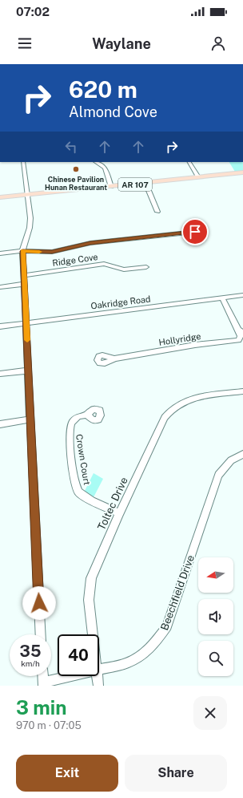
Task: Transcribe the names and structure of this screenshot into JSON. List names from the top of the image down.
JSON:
{
  "streets": {
    "main road": ["AR 107"],
    "street": [
      "Ridge Cove",
      "Oakridge Road",
      "Hollyridge",
      "Crown Court",
      "Toltec Drive",
      "Beechfield Drive"
    ]
  },
  "crossings": [
    ["Crown Court", "Toltec Drive"]
  ],
  "places": ["Chinese Pavilion Hunan Restaurant"],
  "north": "left",
  "page": {
    "status": "07:02",
    "header": "Waylane",
    "turn": ["620 m", "Almond Cove"],
    "speed": "35 km/h",
    "limit": "40",
    "heading": ["3 min", "970 m · 07:05"],
    "buttons": ["Exit", "Share"]
  }
}
